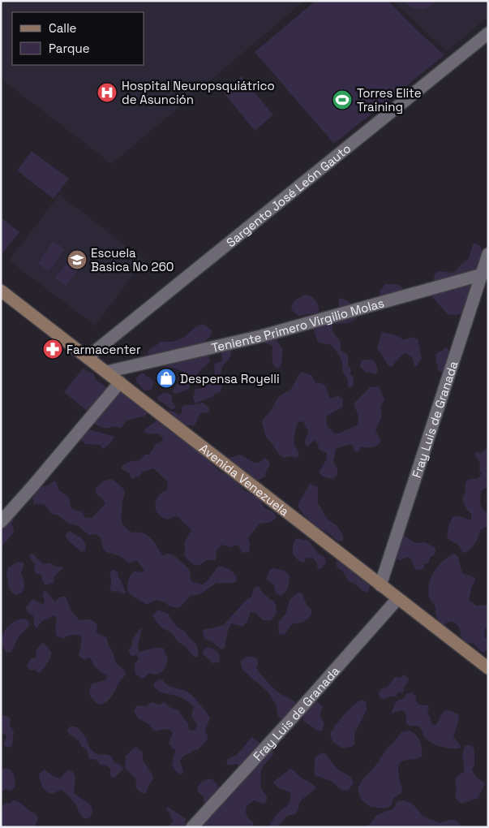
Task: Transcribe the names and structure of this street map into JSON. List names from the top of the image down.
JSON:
{
  "streets": {
    "main road": ["Avenida Venezuela"],
    "street": ["Sargento José León Gauto", "Teniente Primero Virgilio Molas", "Fray Luis de Granada"]
  },
  "crossings": [
    ["Sargento José León Gauto", "Avenida Venezuela"],
    ["Teniente Primero Virgilio Molas", "Fray Luis de Granada"],
    ["Teniente Primero Virgilio Molas", "Avenida Venezuela"],
    ["Fray Luis de Granada", "Avenida Venezuela"]
  ],
  "places": {
    "hospital": ["Hospital Neuropsquiátrico de Asunción"],
    "sports": ["Torres Elite Training"],
    "school or university": ["Escuela Basica No 260"],
    "pharmacy": ["Farmacenter"],
    "shop": ["Despensa Royelli"]
  },
  "legend": ["Calle", "Parque"]
}
